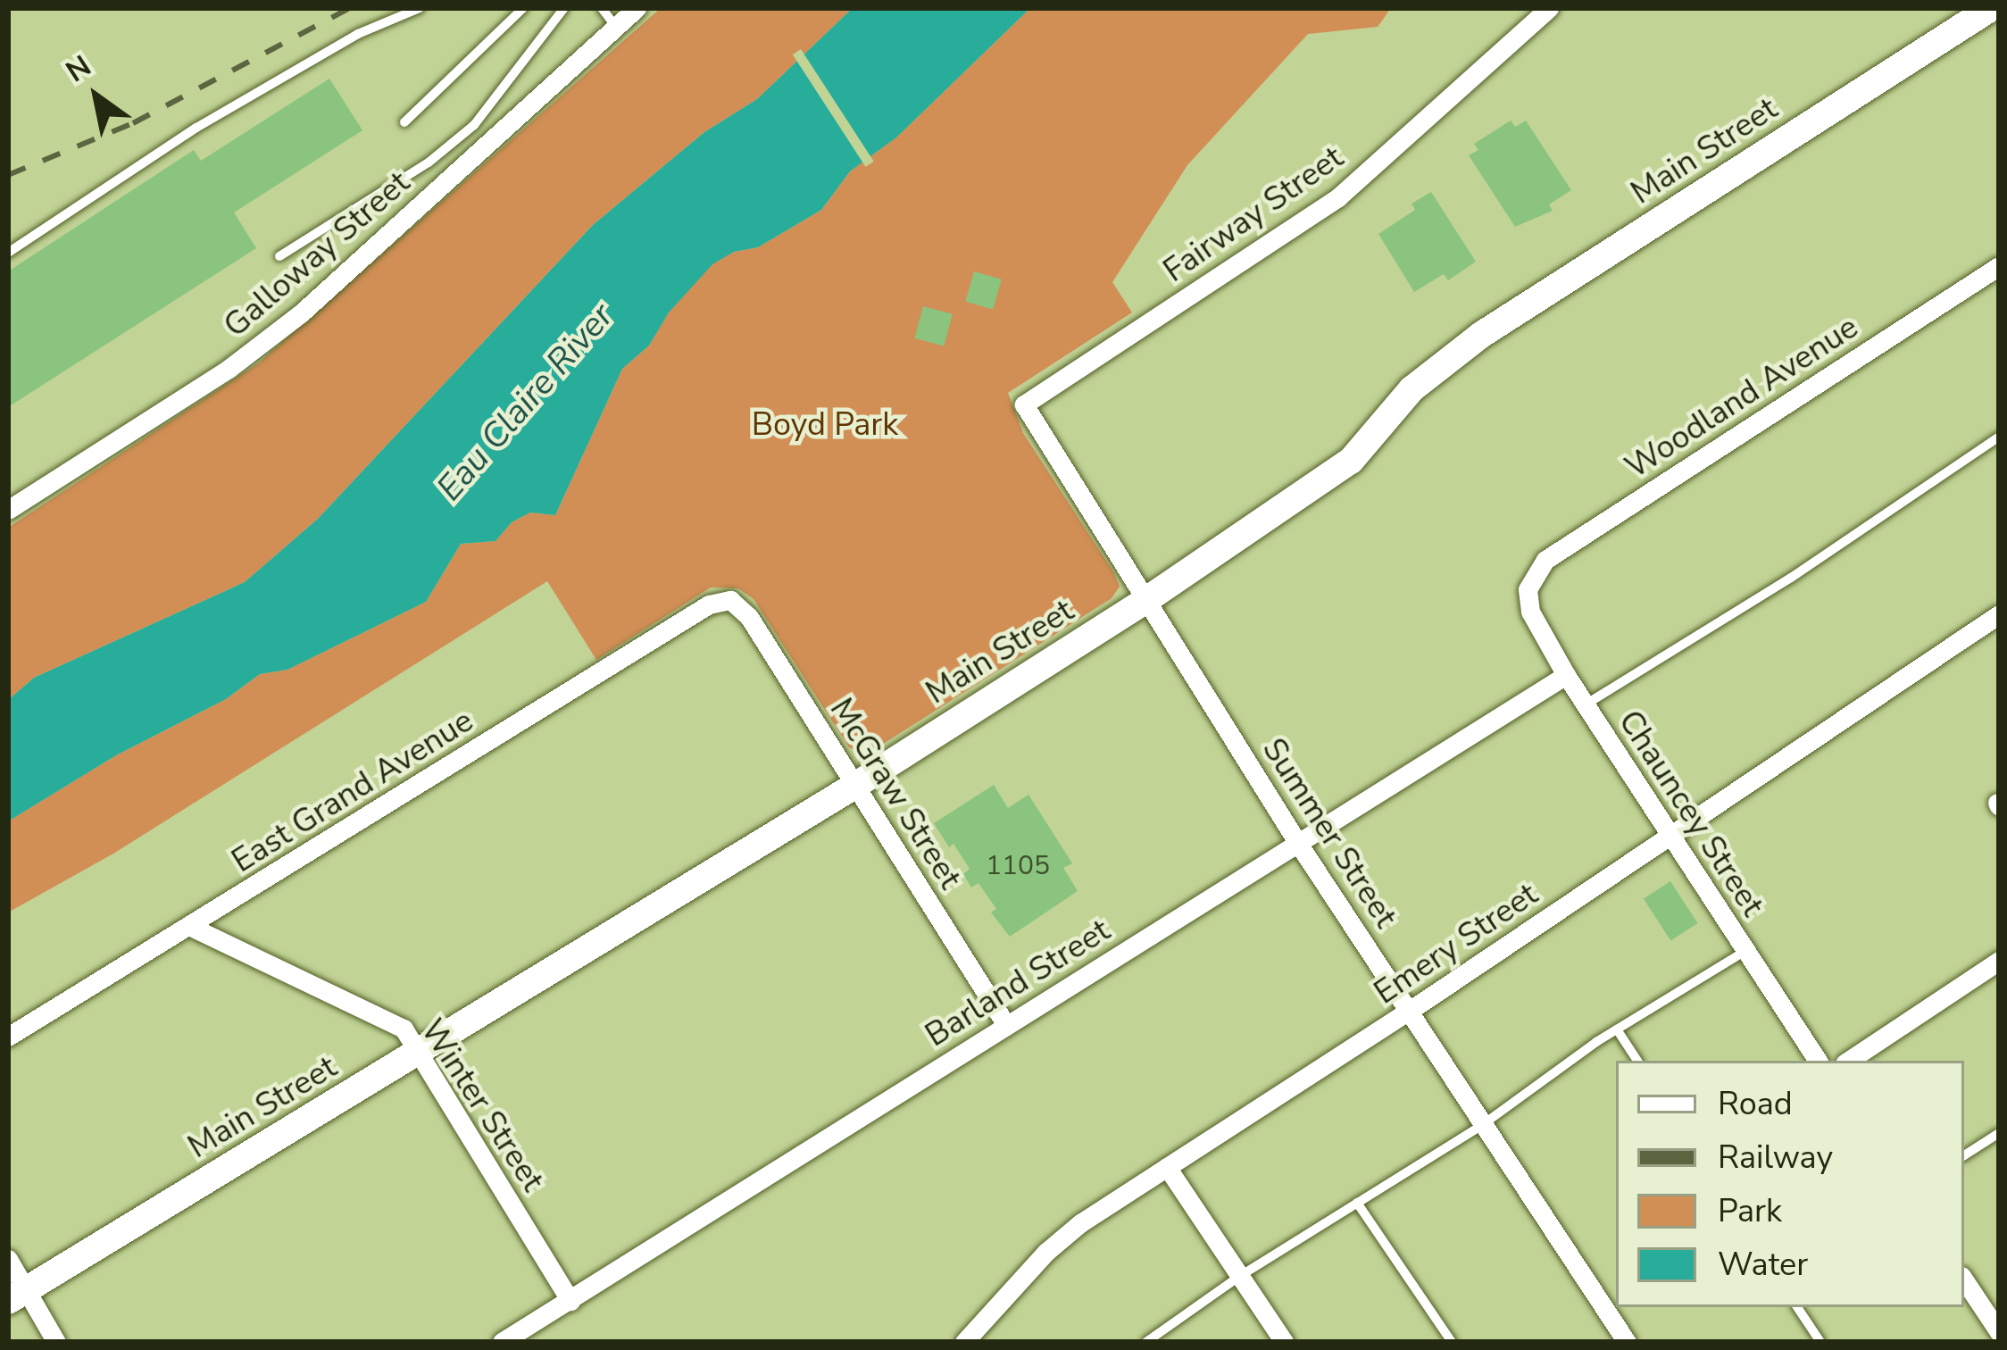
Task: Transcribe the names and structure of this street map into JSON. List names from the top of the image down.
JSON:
{
  "streets": {
    "street": [
      "Main Street",
      "Fairway Street",
      "Galloway Street",
      "Woodland Avenue",
      "East Grand Avenue",
      "McGraw Street",
      "Chauncey Street",
      "Summer Street",
      "Emery Street",
      "Barland Street",
      "Winter Street"
    ]
  },
  "crossings": [
    ["Main Street", "McGraw Street"],
    ["Main Street", "Summer Street"],
    ["Main Street", "Winter Street"],
    ["Fairway Street", "Summer Street"],
    ["Woodland Avenue", "Chauncey Street"],
    ["East Grand Avenue", "McGraw Street"],
    ["East Grand Avenue", "Winter Street"],
    ["McGraw Street", "Barland Street"],
    ["Chauncey Street", "Emery Street"],
    ["Chauncey Street", "Barland Street"],
    ["Summer Street", "Emery Street"],
    ["Summer Street", "Barland Street"],
    ["Barland Street", "Winter Street"]
  ],
  "water": ["Eau Claire River"],
  "parks": ["Boyd Park"],
  "house_numbers": ["1105"],
  "legend": [
    "Road",
    "Railway",
    "Park",
    "Water"
  ],
  "north": "top left"
}
